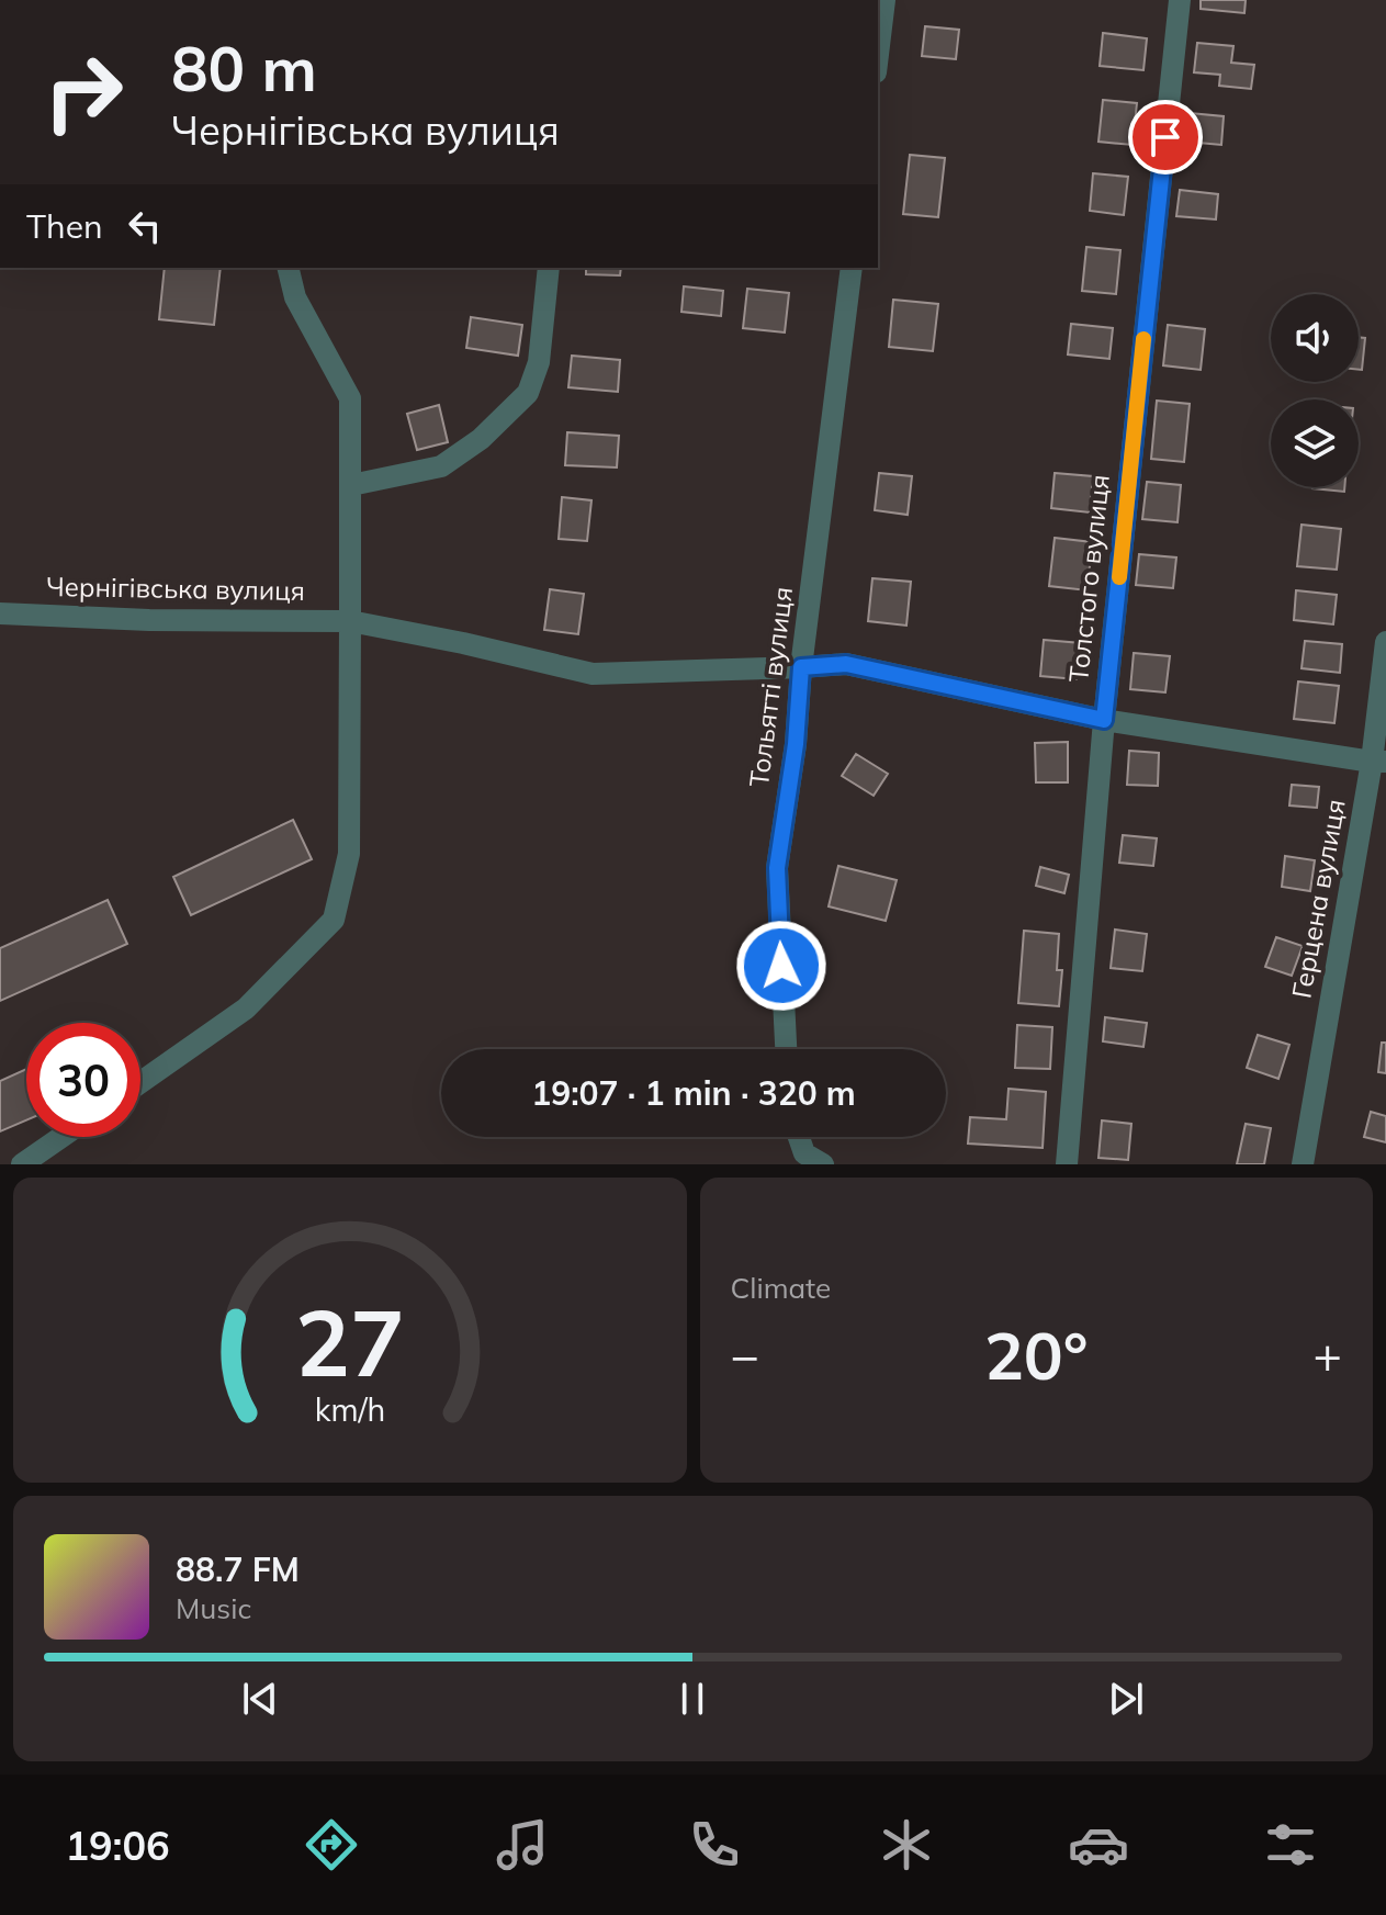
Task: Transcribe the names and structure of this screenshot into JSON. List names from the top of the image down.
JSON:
{
  "streets": {
    "street": [
      "Толстого вулиця",
      "Чернігівська вулиця",
      "Тольятті вулиця",
      "Герцена вулиця"
    ]
  },
  "crossings": [
    ["Толстого вулиця", "Чернігівська вулиця"],
    ["Чернігівська вулиця", "Тольятті вулиця"],
    ["Чернігівська вулиця", "Герцена вулиця"]
  ],
  "page": {
    "turn": ["80 m", "Чернігівська вулиця"],
    "then": "Then",
    "limit": "30",
    "trip": "19:07 · 1 min · 320 m",
    "tile": "Climate",
    "heat": ["−", "20°", "+"],
    "song": ["88.7 FM", "Music"],
    "tabs": "19:06",
    "gauge": ["27", "km/h"]
  }
}
